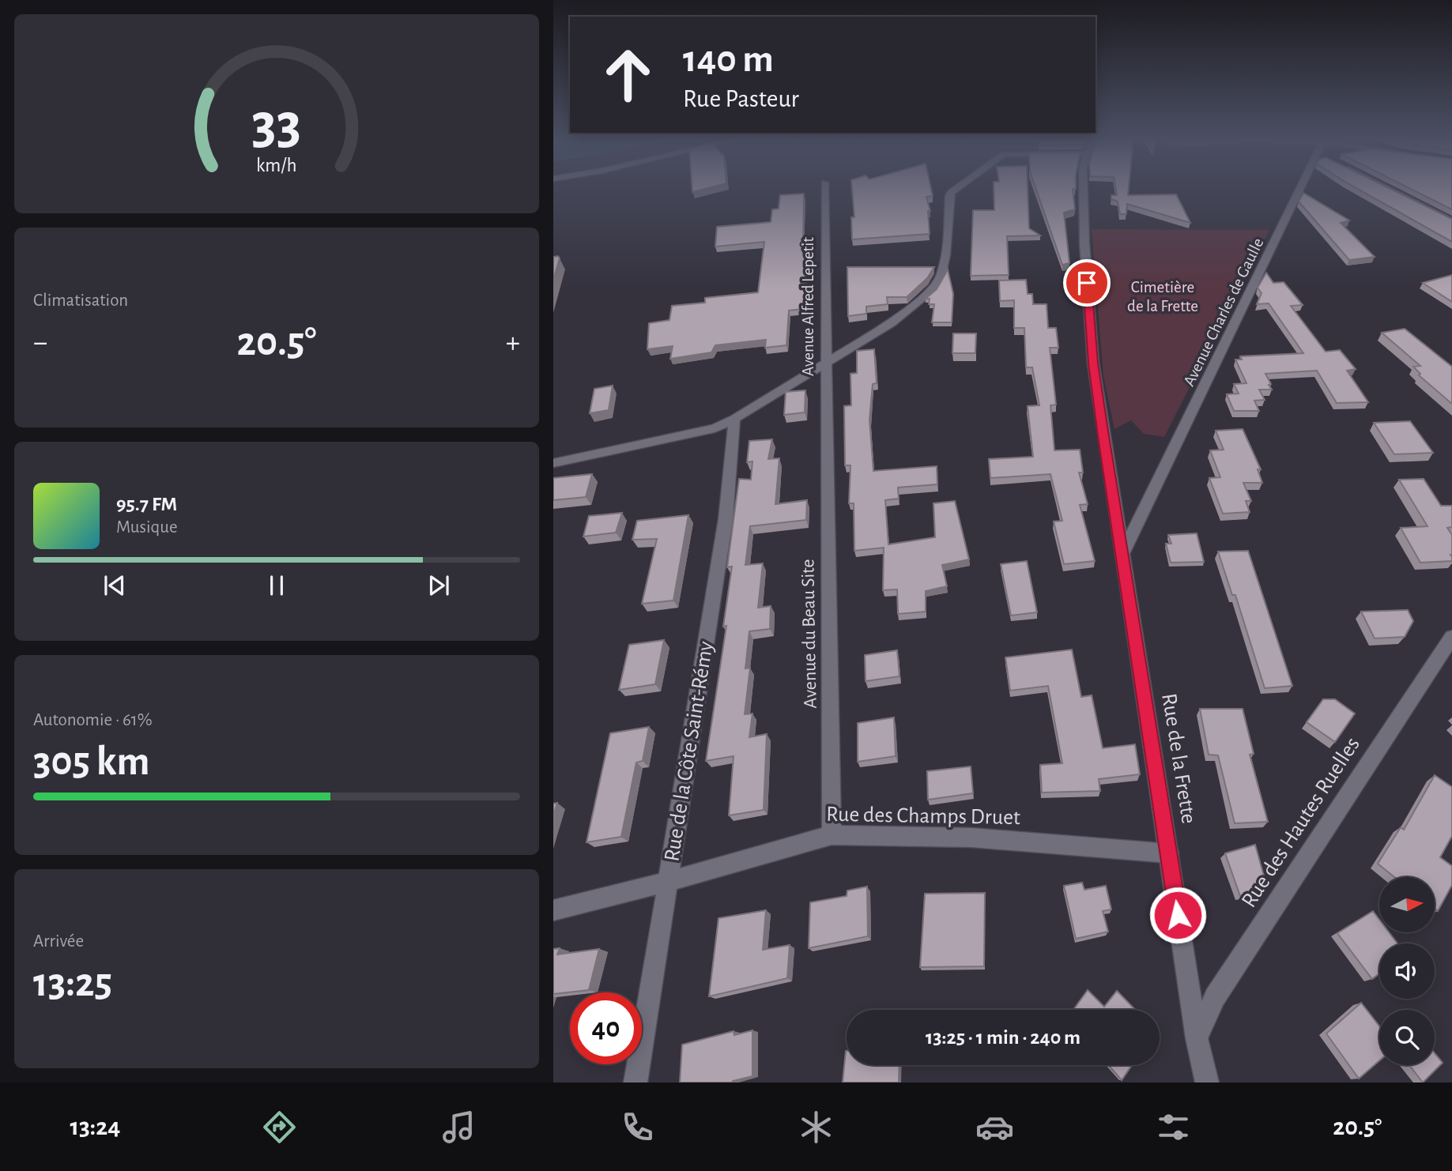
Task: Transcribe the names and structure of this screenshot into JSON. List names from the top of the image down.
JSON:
{
  "streets": {
    "street": [
      "Avenue Alfred Lepetit",
      "Avenue Charles de Gaulle",
      "Avenue du Beau Site",
      "Rue de la Côte Saint-Rémy",
      "Rue de la Frette",
      "Rue des Champs Druet",
      "Rue des Hautes Ruelles"
    ]
  },
  "crossings": [
    ["Avenue Alfred Lepetit", "Avenue du Beau Site"],
    ["Avenue Charles de Gaulle", "Rue de la Frette"],
    ["Avenue du Beau Site", "Rue des Champs Druet"],
    ["Rue de la Côte Saint-Rémy", "Rue des Champs Druet"],
    ["Rue de la Frette", "Rue des Champs Druet"],
    ["Rue de la Frette", "Rue des Hautes Ruelles"]
  ],
  "parks": ["Cimetière de la Frette"],
  "north": "right",
  "page": {
    "turn": ["140 m", "Rue Pasteur"],
    "tile": [
      "Climatisation",
      ["Autonomie · 61%", "305 km"],
      ["Arrivée", "13:25"]
    ],
    "heat": ["−", "20.5°", "+"],
    "song": ["95.7 FM", "Musique"],
    "limit": "40",
    "trip": "13:25 · 1 min · 240 m",
    "tabs": ["13:24", "20.5°"],
    "gauge": ["33", "km/h"]
  }
}
